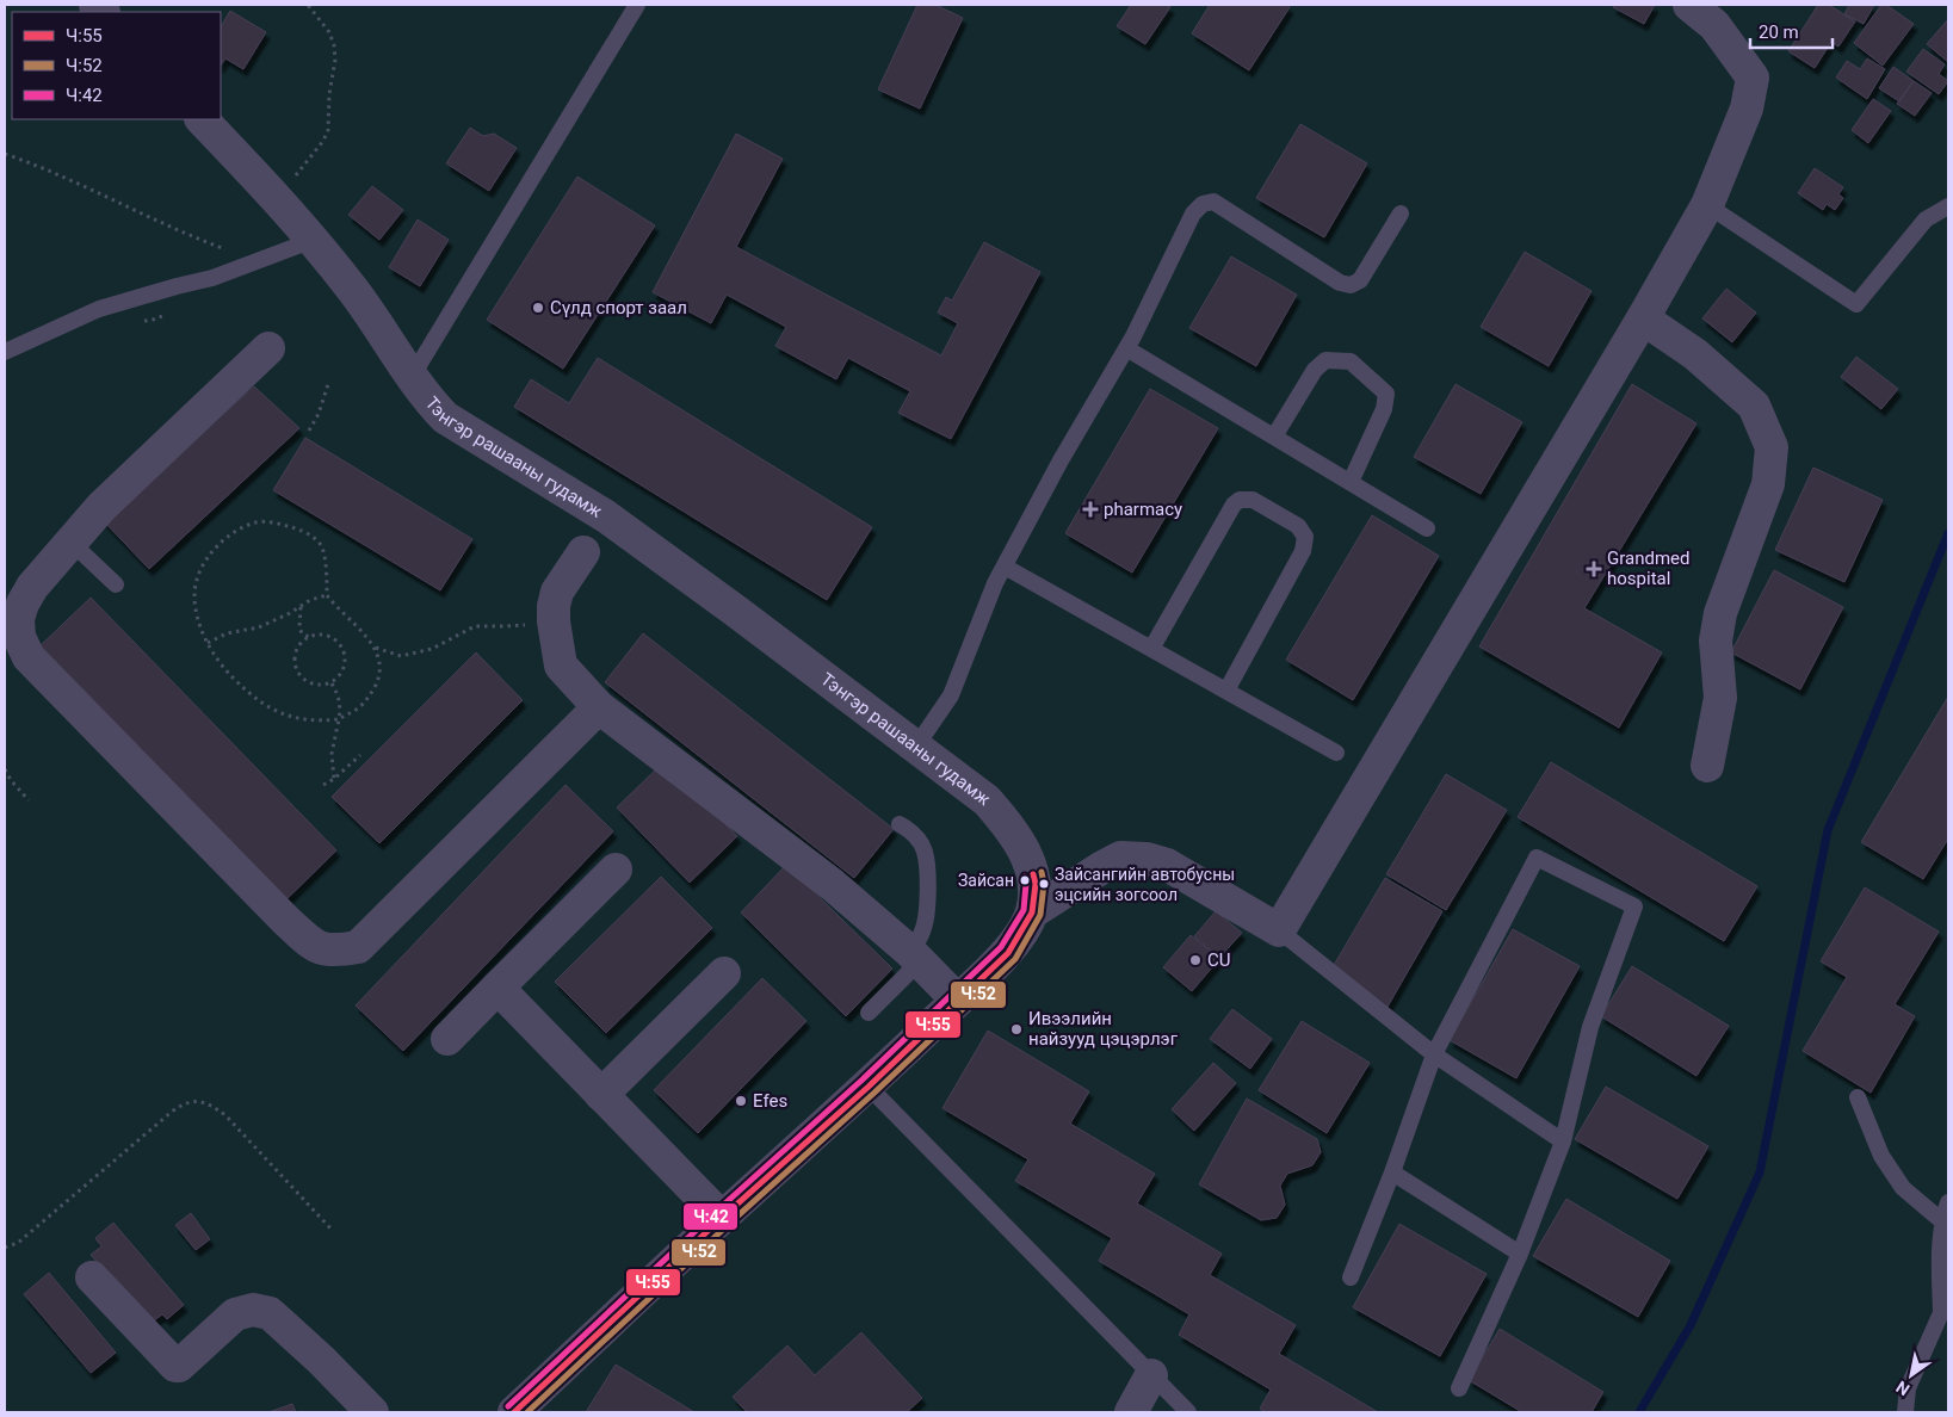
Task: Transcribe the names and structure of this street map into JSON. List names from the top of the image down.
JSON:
{
  "streets": {
    "street": ["Тэнгэр рашааны гудамж"]
  },
  "places": {
    "other": [
      "Сүлд спорт заал",
      "Зайсан",
      "Зайсангийн автобусны эцсийн зогсоол",
      "CU",
      "Ивээлийн найзууд цэцэрлэг",
      "Efes"
    ],
    "health": ["pharmacy", "Grandmed hospital"]
  },
  "lines": ["transit line Ч:52", "transit line Ч:55", "transit line Ч:42"],
  "legend": ["Ч:55", "Ч:52", "Ч:42"],
  "scale_bar": "20 m",
  "north": "bottom left"
}
